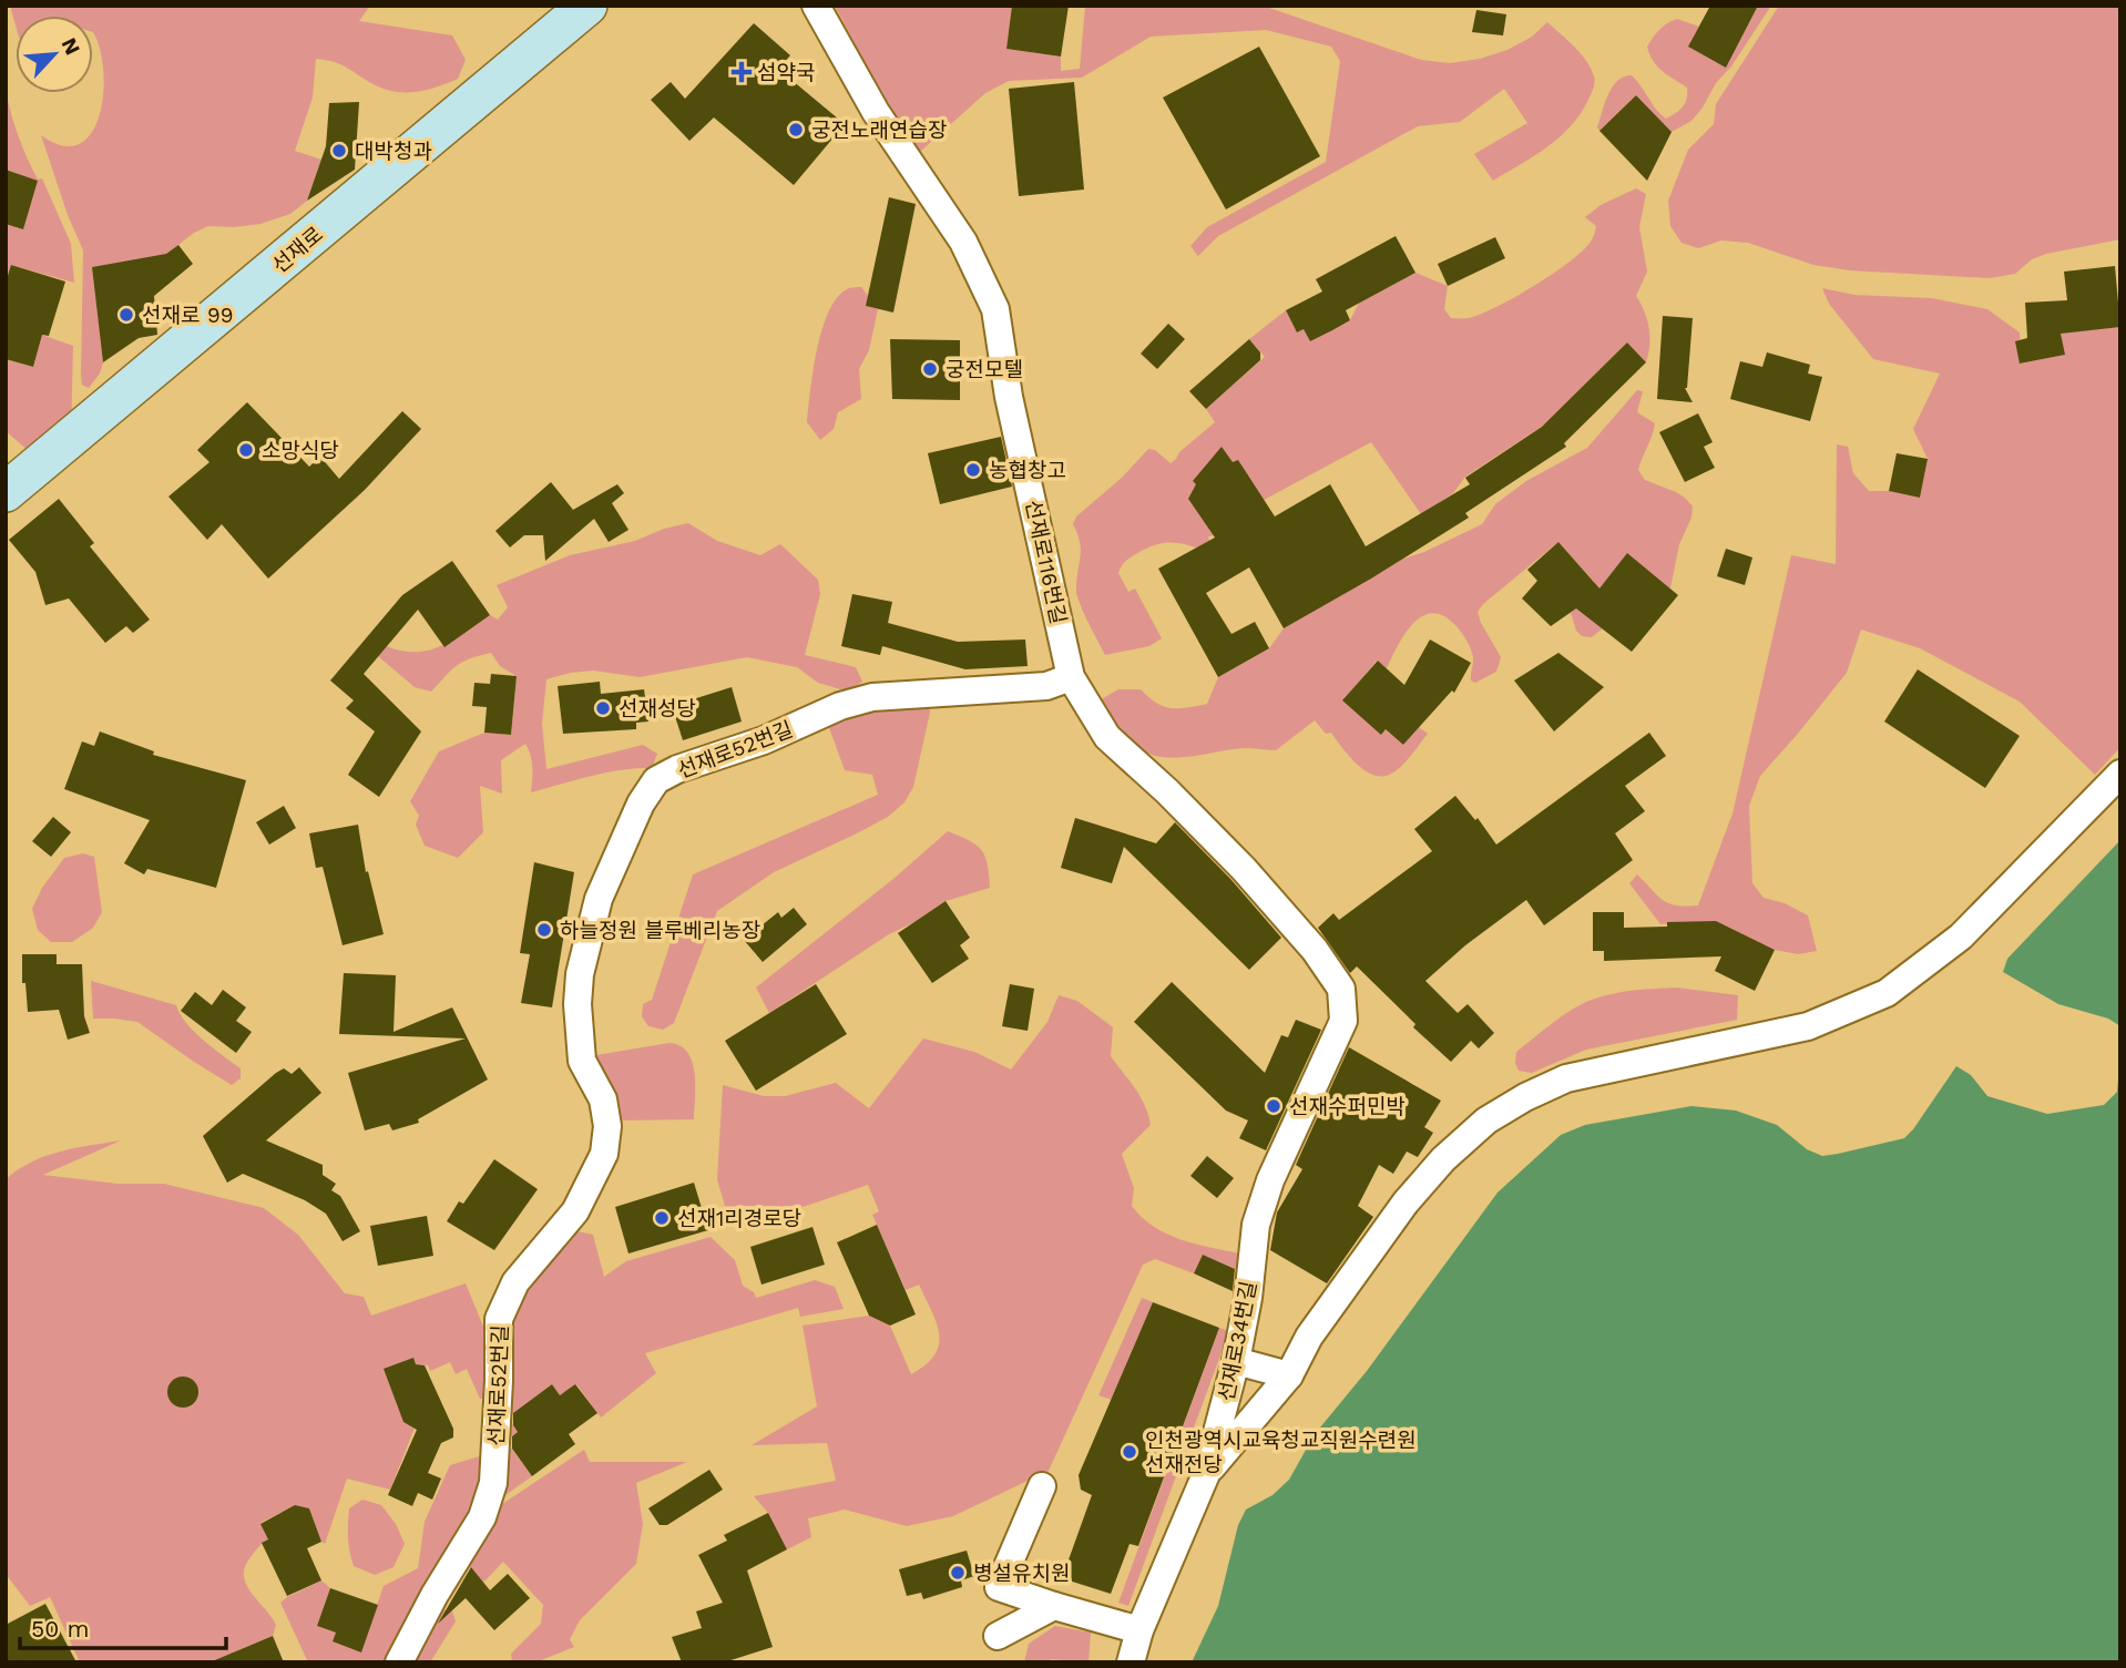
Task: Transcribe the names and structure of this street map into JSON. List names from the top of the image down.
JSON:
{
  "streets": {
    "street": [
      "선재로",
      "선재로116번길",
      "선재로52번길",
      "선재로34번길"
    ]
  },
  "crossings": [
    ["선재로116번길", "선재로52번길"],
    ["선재로116번길", "선재로34번길"]
  ],
  "places": {
    "health": ["섬약국"],
    "other": [
      "궁전노래연습장",
      "대박청과",
      "선재로 99",
      "궁전모텔",
      "소망식당",
      "농협창고",
      "선재성당",
      "하늘정원 블루베리농장",
      "선재수퍼민박",
      "선재1리경로당",
      "인천광역시교육청교직원수련원 선재전당",
      "병설유치원"
    ]
  },
  "scale_bar": "50 m",
  "north": "top right"
}
